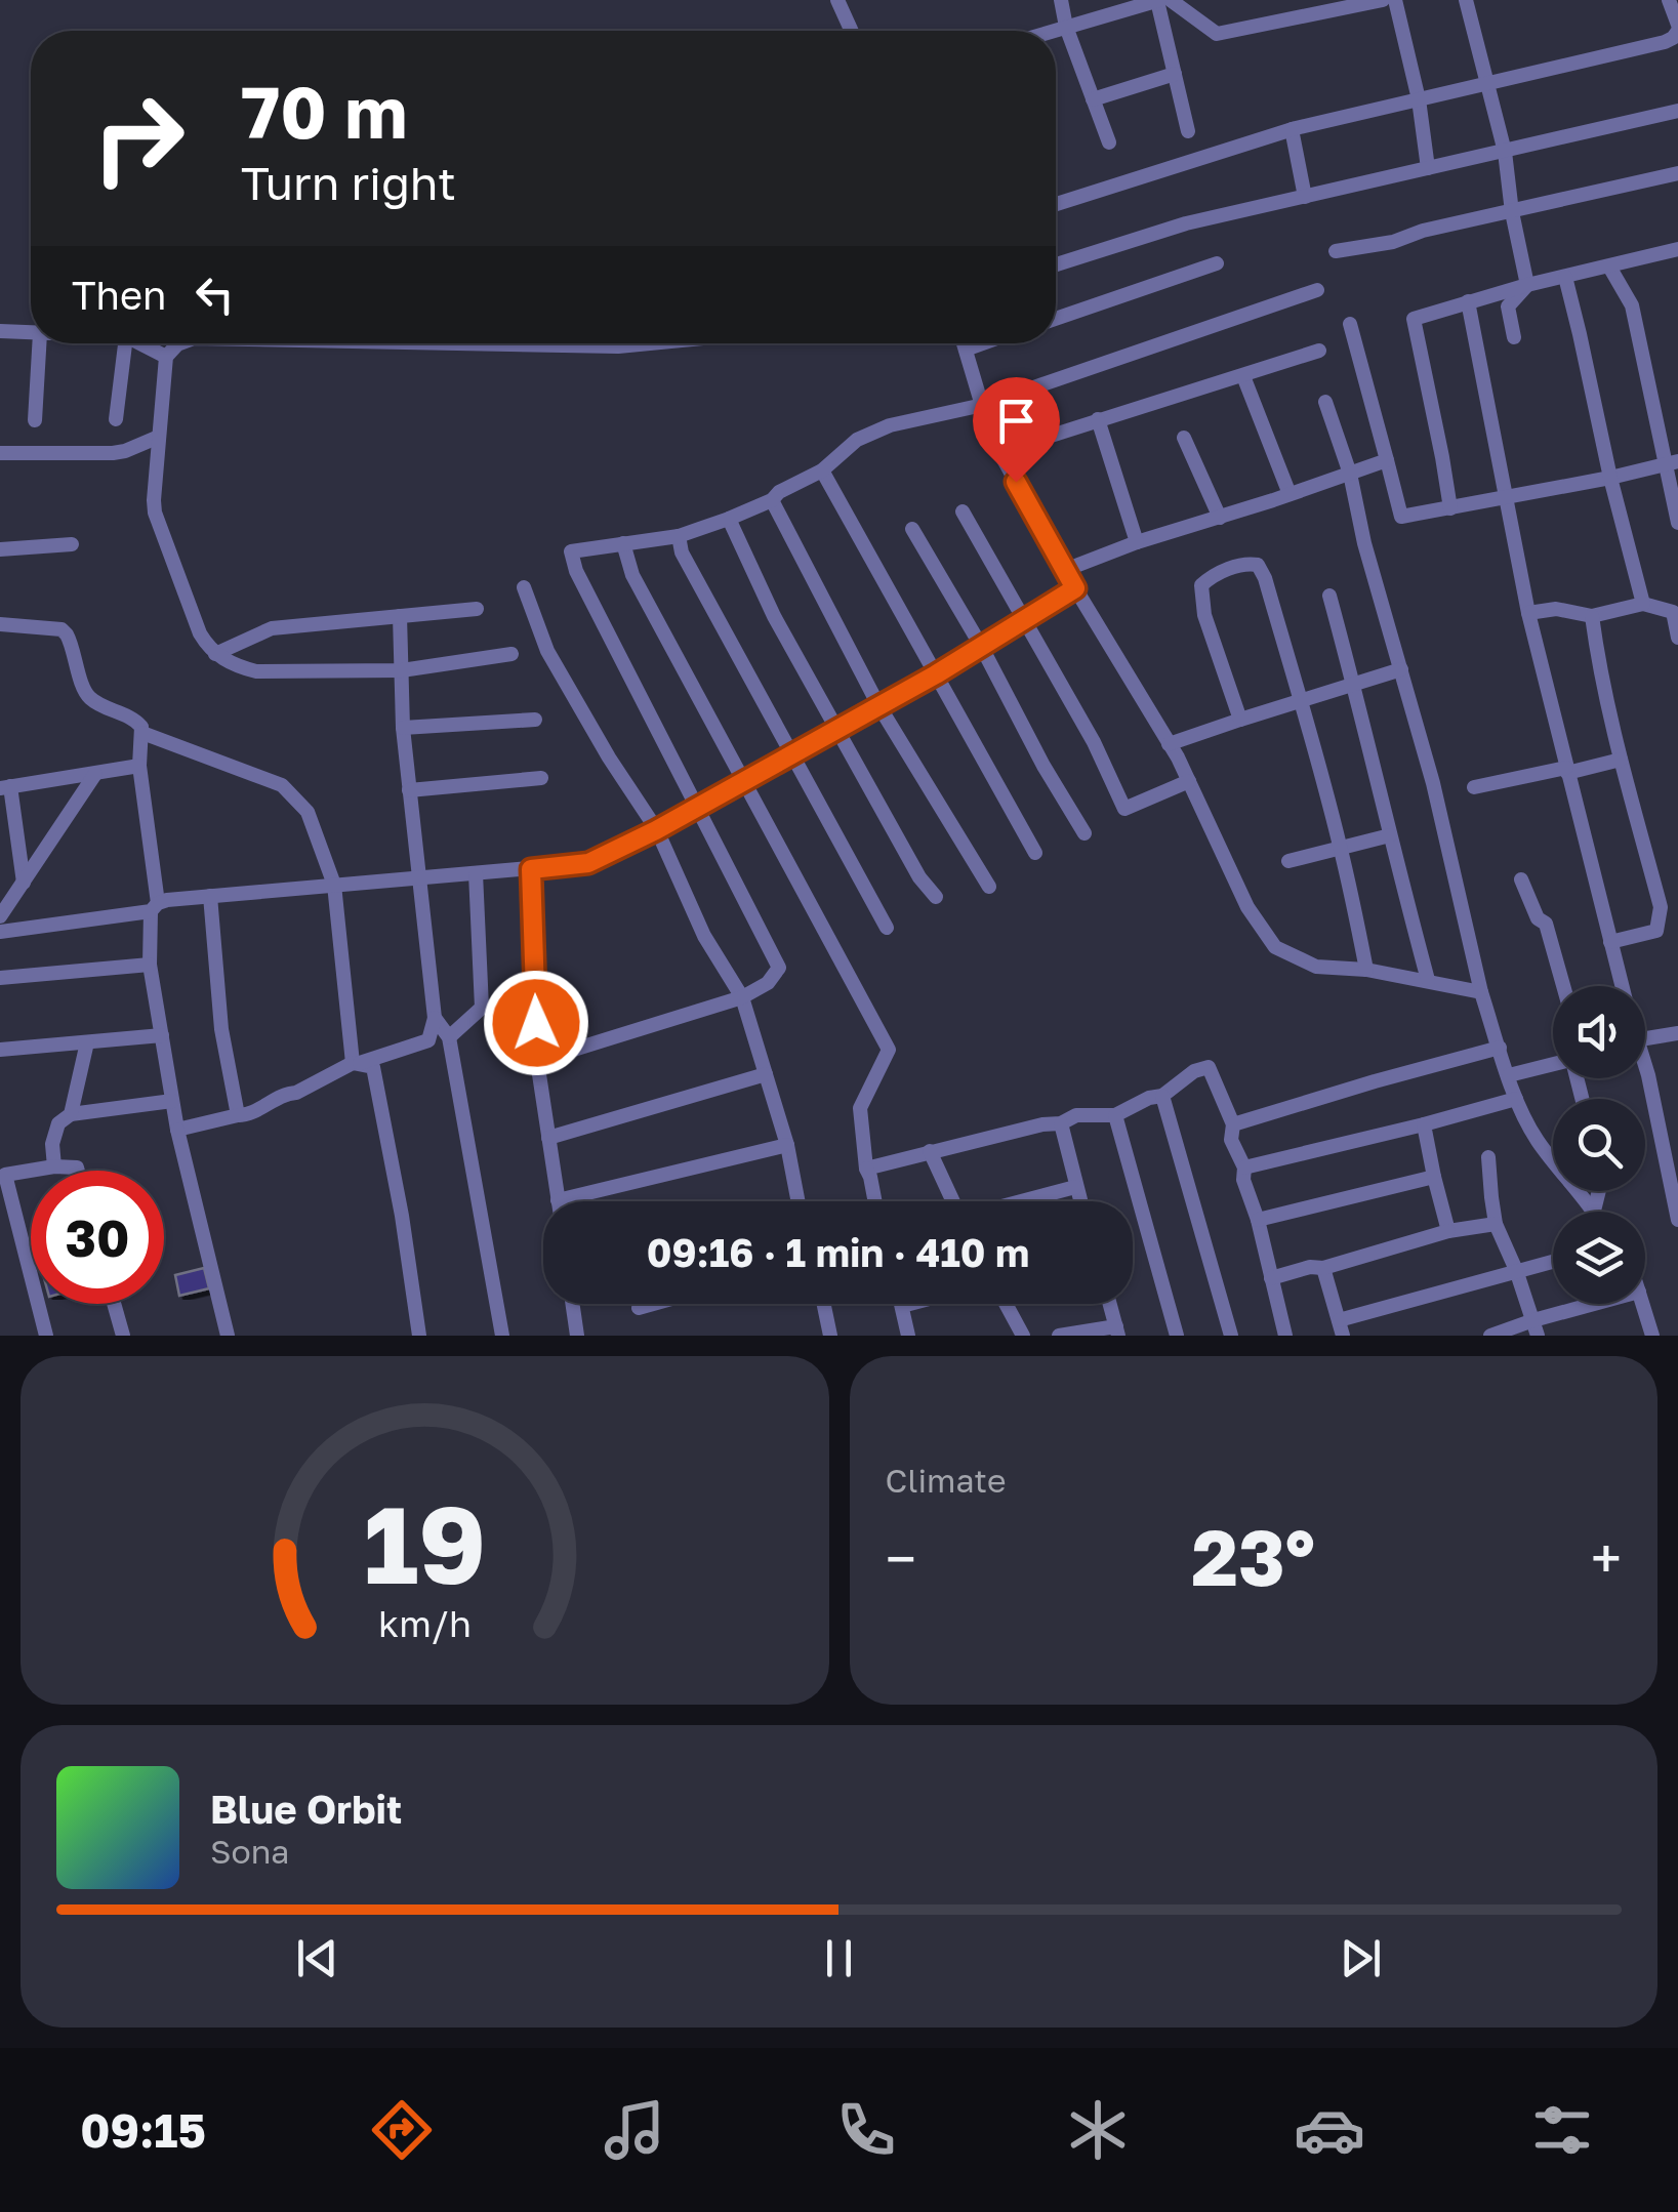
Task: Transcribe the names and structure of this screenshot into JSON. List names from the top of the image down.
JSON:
{
  "page": {
    "turn": ["70 m", "Turn right"],
    "then": "Then",
    "limit": "30",
    "trip": "09:16 · 1 min · 410 m",
    "tile": "Climate",
    "heat": ["−", "23°", "+"],
    "song": ["Blue Orbit", "Sona"],
    "tabs": "09:15",
    "gauge": ["19", "km/h"]
  }
}
